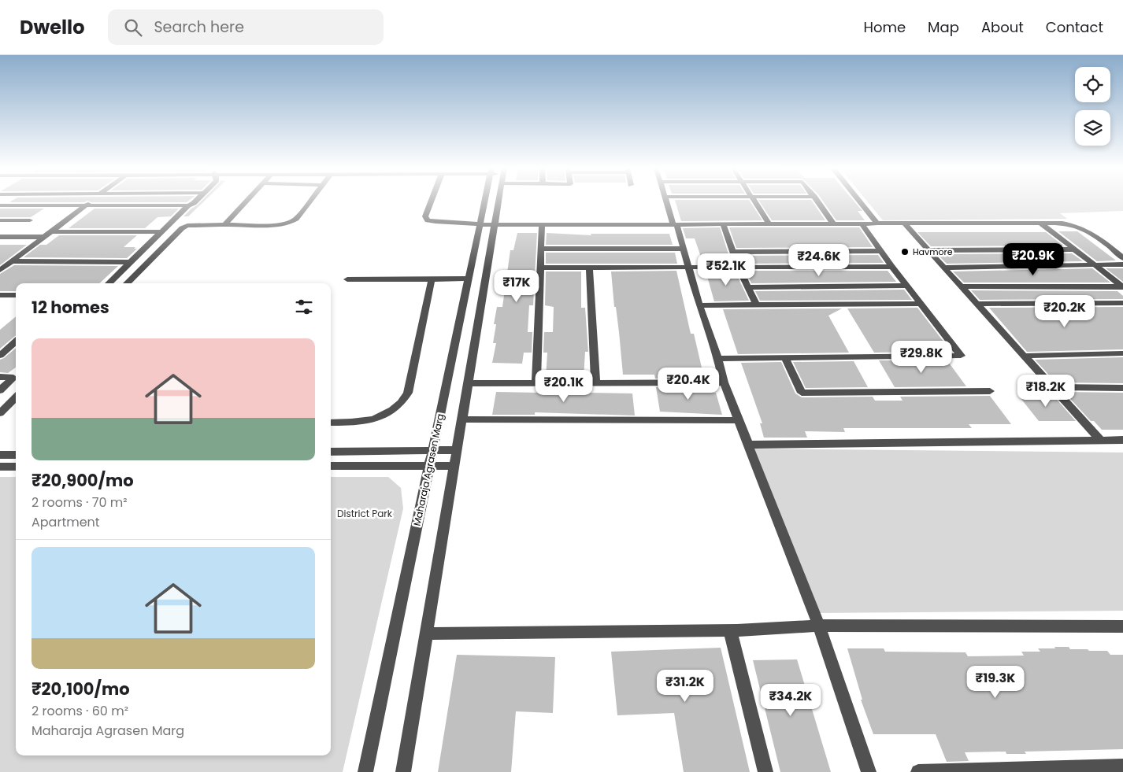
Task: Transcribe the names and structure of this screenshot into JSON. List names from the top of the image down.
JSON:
{
  "streets": {
    "street": ["Maharaja Agrasen Marg"]
  },
  "parks": ["District Park"],
  "places": ["Havmore"],
  "page": {
    "header": "Dwello",
    "search": "Search here",
    "nav": [
      "Home",
      "Map",
      "About",
      "Contact"
    ],
    "price": [
      "₹20.9K",
      "₹24.6K",
      "₹52.1K",
      "₹17K",
      "₹20.2K",
      "₹29.8K",
      "₹20.4K",
      "₹20.1K",
      "₹18.2K",
      "₹19.3K",
      "₹31.2K",
      "₹34.2K"
    ],
    "heading": "12 homes",
    "list": [
      {
        "name": "₹20,900/mo",
        "note": "2 rooms · 70 m² · Apartment"
      },
      {
        "name": "₹20,100/mo",
        "note": "2 rooms · 60 m² · Maharaja Agrasen Marg"
      }
    ]
  }
}
